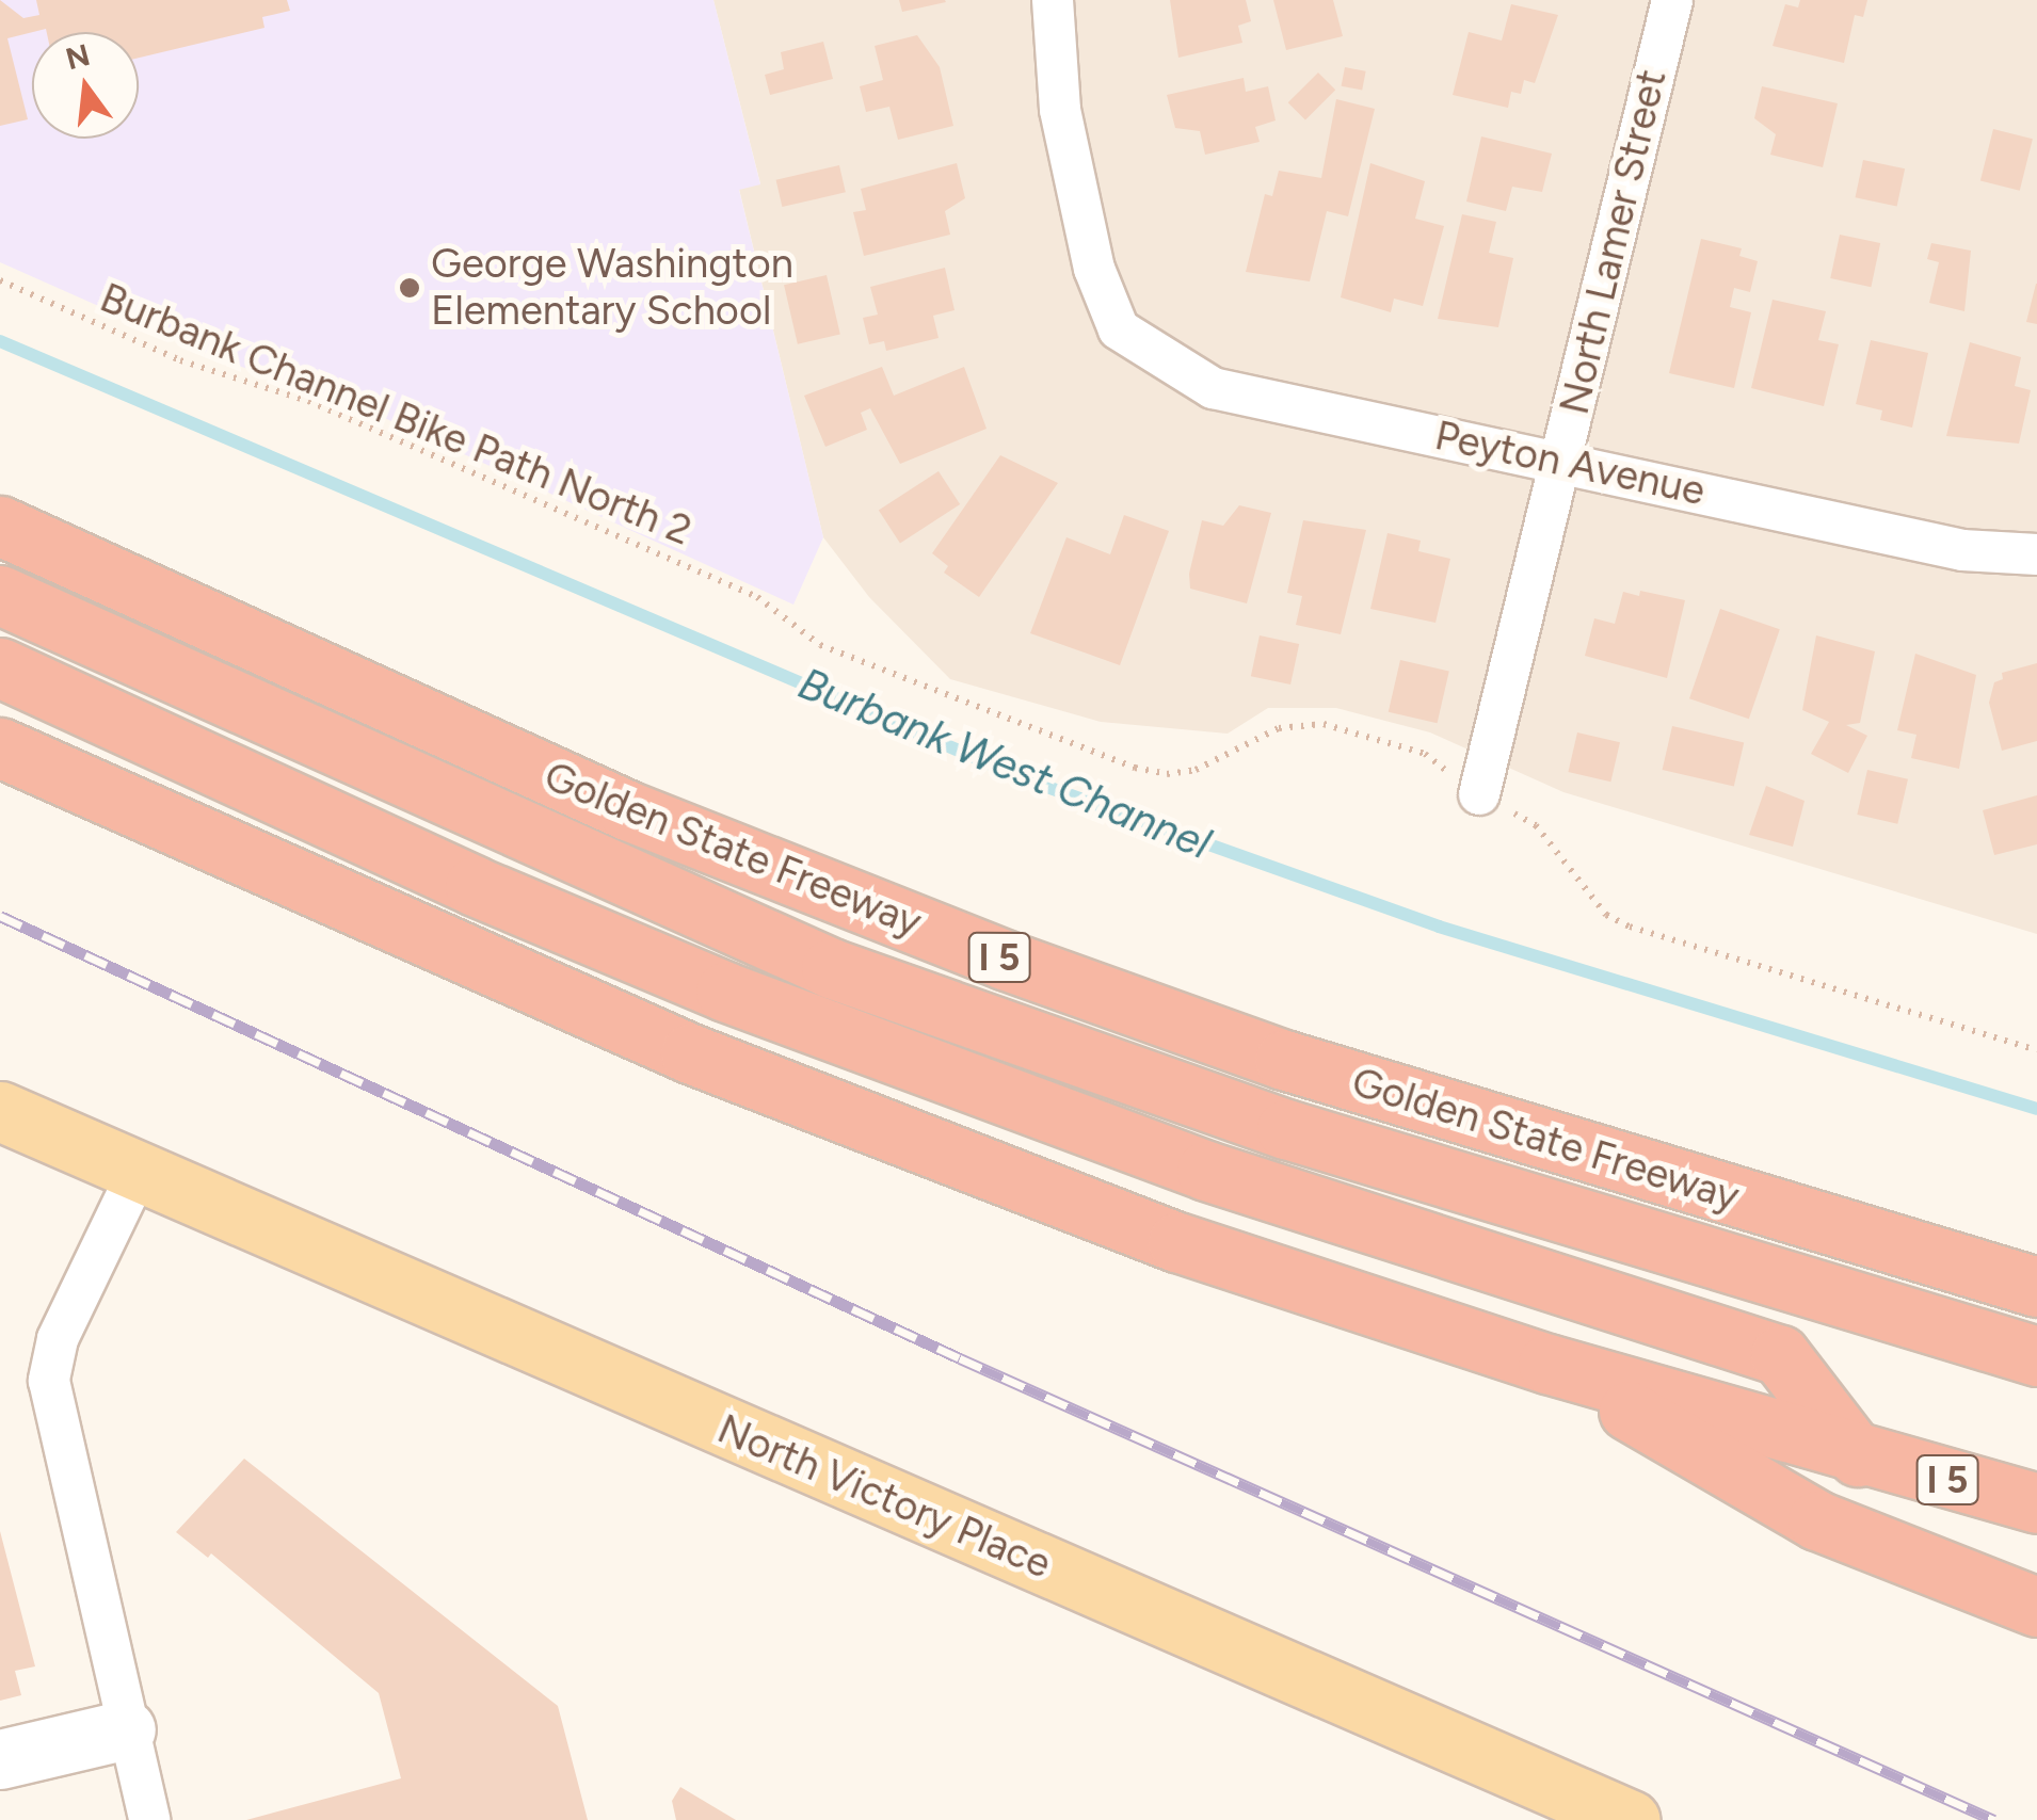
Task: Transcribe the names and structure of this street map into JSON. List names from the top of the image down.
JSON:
{
  "streets": {
    "highway": ["Golden State Freeway", "I 5"],
    "main road": ["North Victory Place"],
    "street": ["North Lamer Street", "Peyton Avenue"],
    "path": ["Burbank Channel Bike Path North 2"]
  },
  "crossings": [
    ["North Lamer Street", "Burbank Channel Bike Path North 2"],
    ["North Lamer Street", "Peyton Avenue"]
  ],
  "water": ["Burbank West Channel"],
  "places": ["George Washington Elementary School"],
  "north": "top"
}
